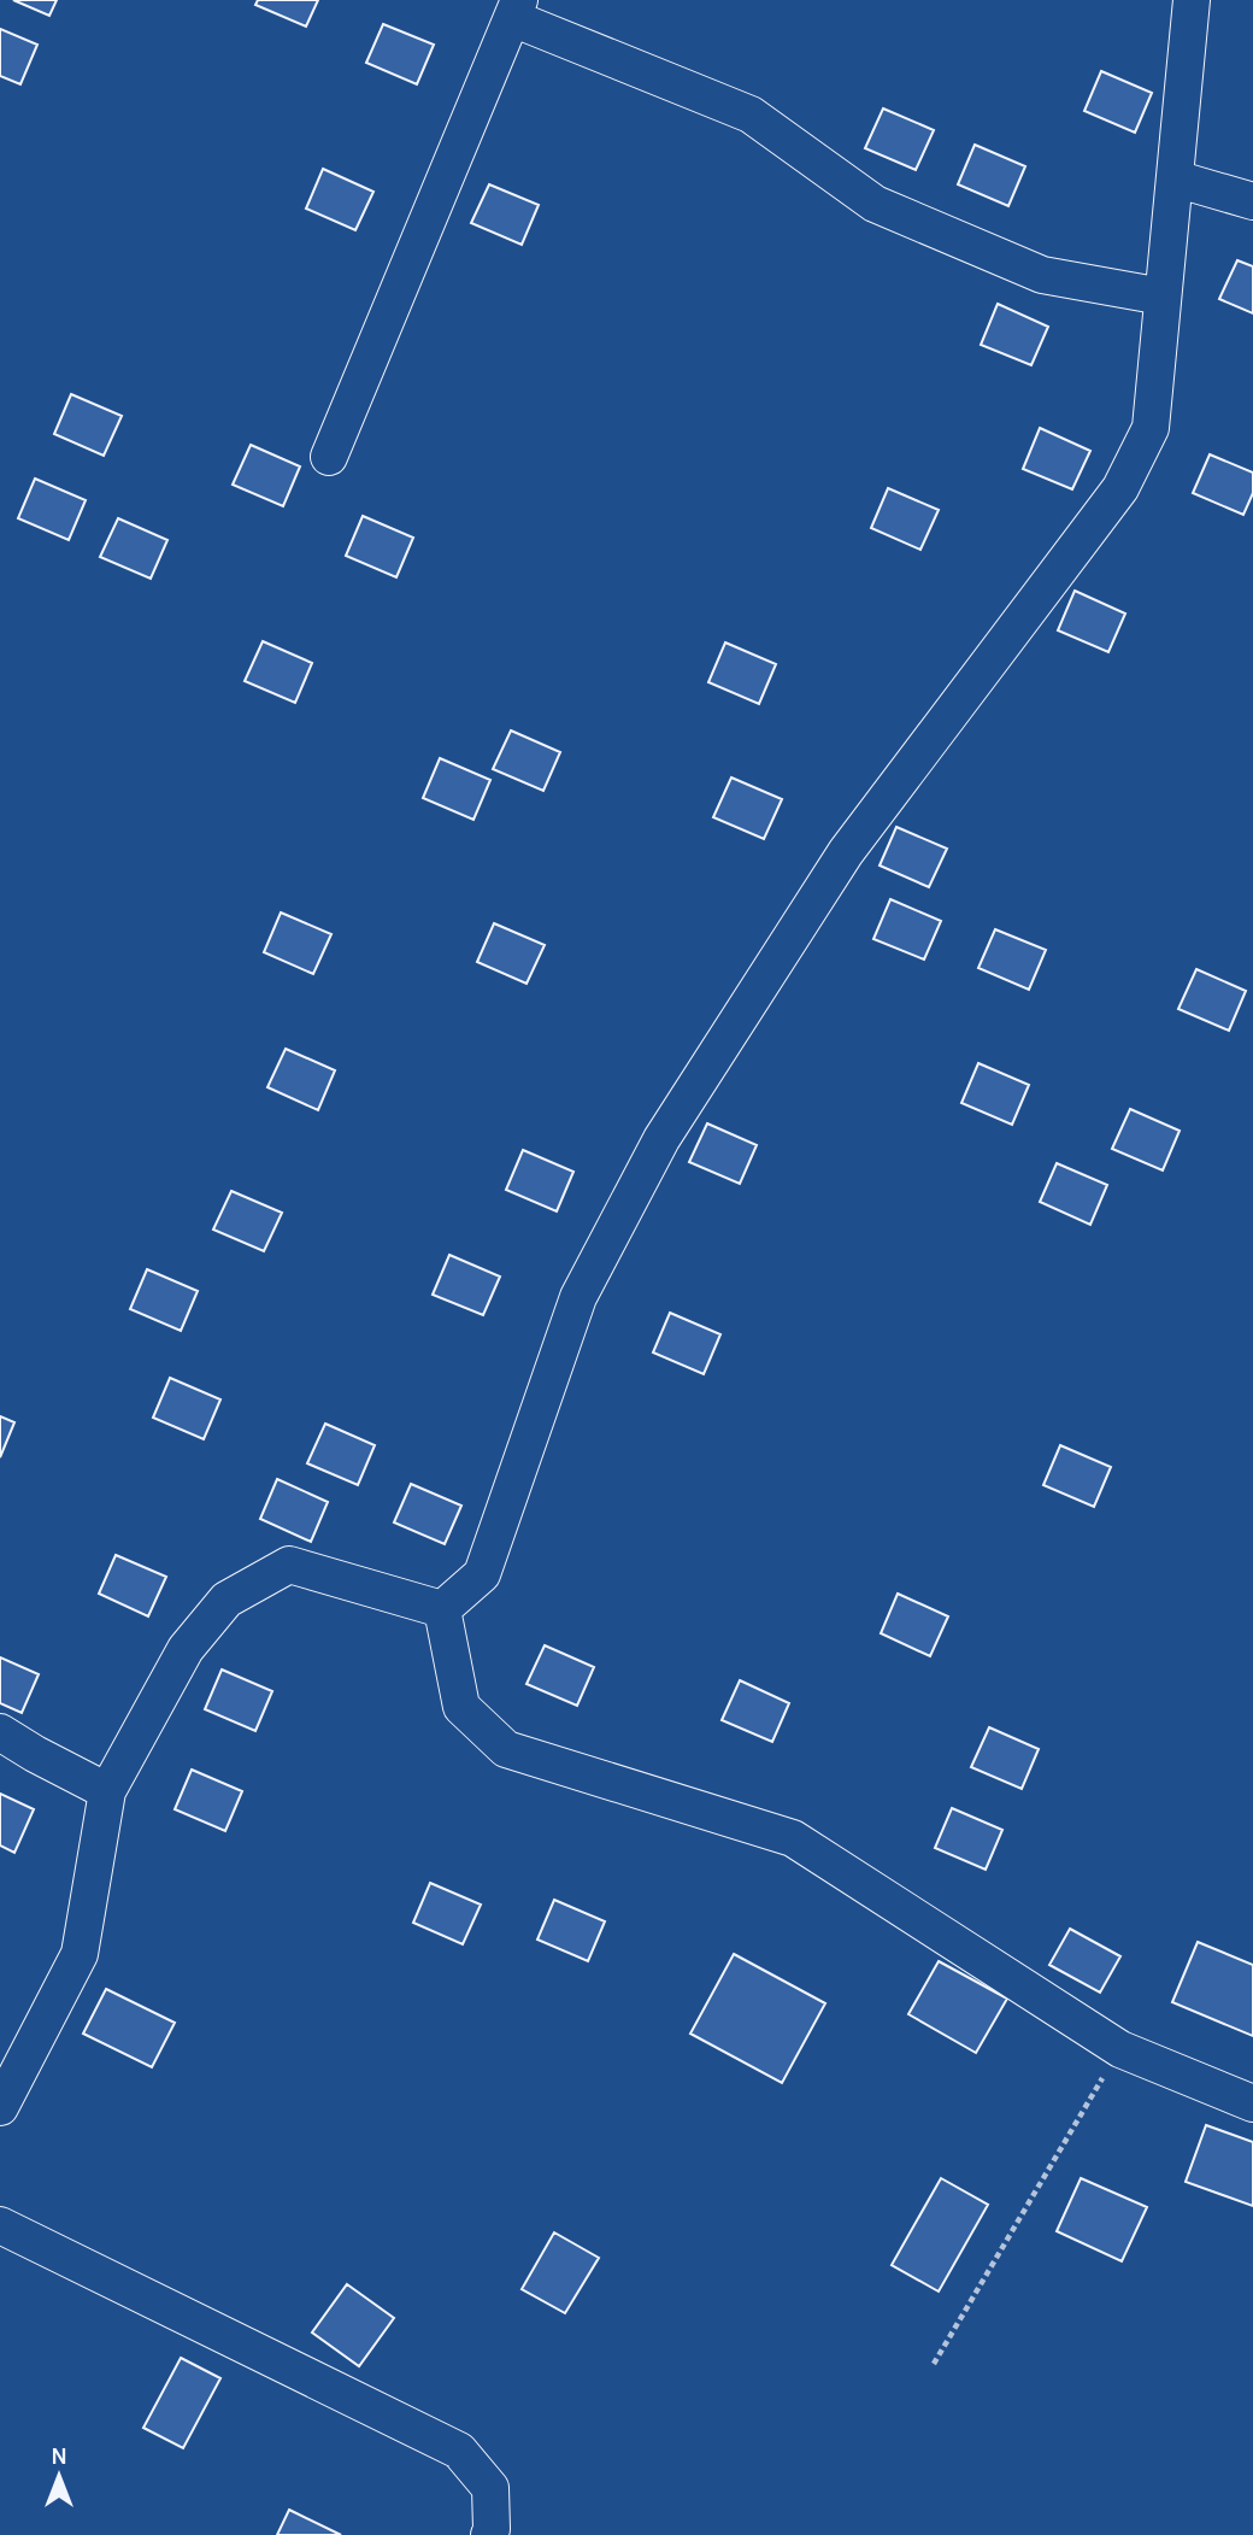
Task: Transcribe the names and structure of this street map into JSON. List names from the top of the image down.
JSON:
{
  "north": "top"
}
